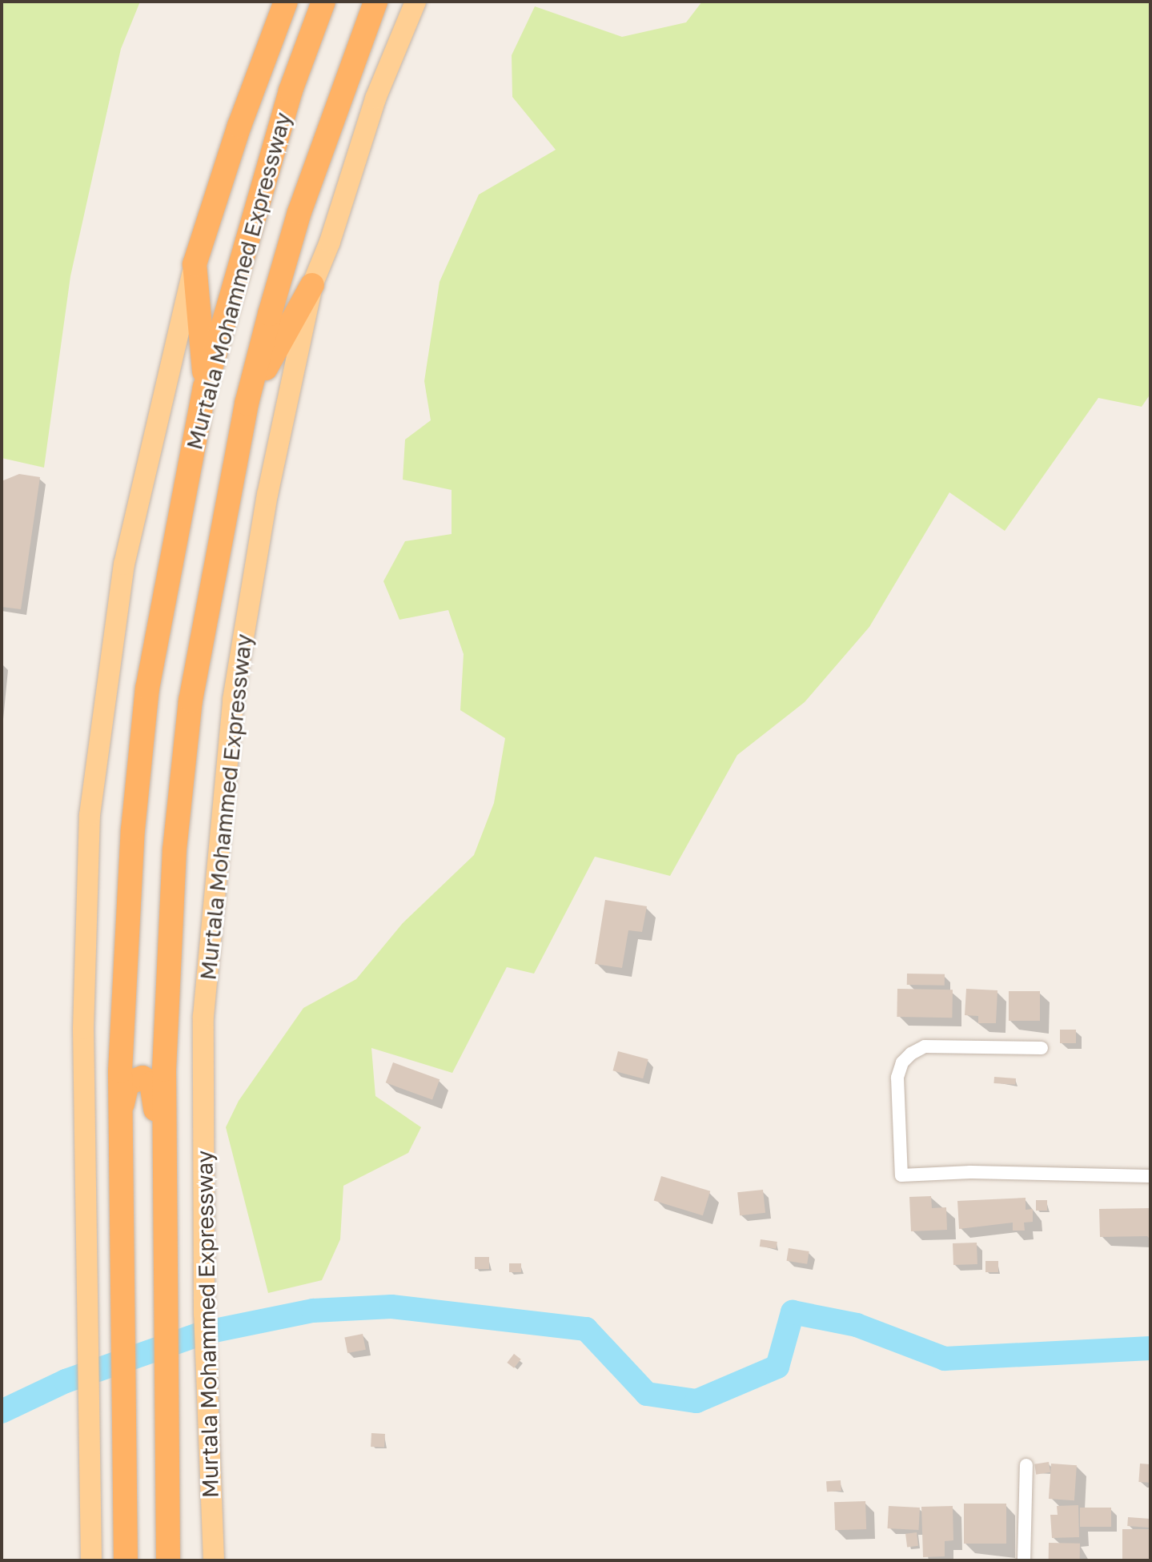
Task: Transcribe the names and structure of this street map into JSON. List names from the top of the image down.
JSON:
{
  "streets": {
    "highway": ["Murtala Mohammed Expressway"]
  }
}
